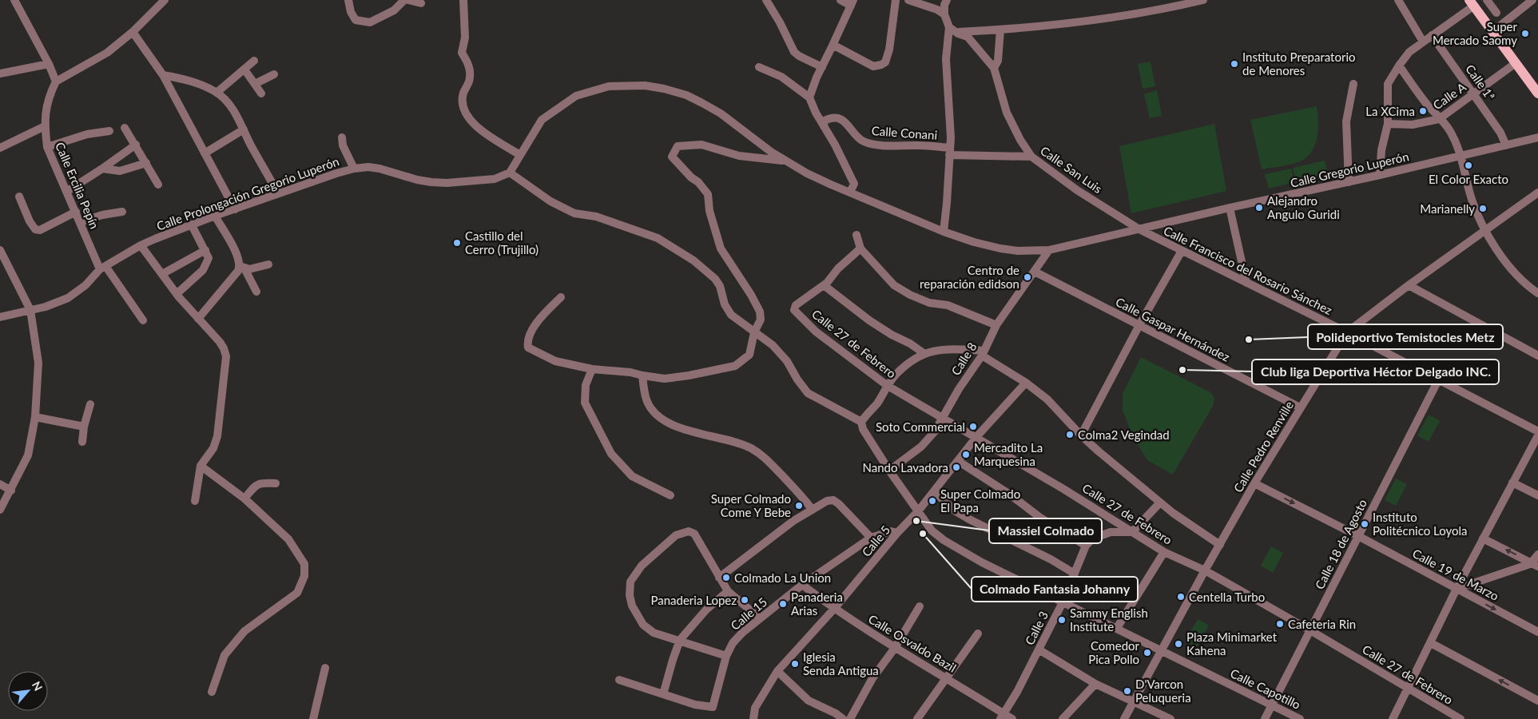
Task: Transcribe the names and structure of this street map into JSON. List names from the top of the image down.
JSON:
{
  "streets": {
    "street": [
      "Calle 1ª",
      "Calle A",
      "Calle Conani",
      "Calle San Luis",
      "Calle Gregorio Luperón",
      "Calle Ercilia Pepín",
      "Calle Prolongación Gregorio Luperón",
      "Calle Francisco del Rosario Sánchez",
      "Calle Gaspar Hernández",
      "Calle 27 de Febrero",
      "Calle 8",
      "Calle Pedro Renville",
      "Calle 5",
      "Calle 18 de Agosto",
      "Calle 19 de Marzo",
      "Calle 15",
      "Calle 3",
      "Calle Osvaldo Bazil",
      "Calle Capotillo"
    ]
  },
  "crossings": [
    ["Calle 1ª", "Calle A"],
    ["Calle 1ª", "Calle Gregorio Luperón"],
    ["Calle Conani", "Calle San Luis"],
    ["Calle San Luis", "Calle Gregorio Luperón"],
    ["Calle San Luis", "Calle Francisco del Rosario Sánchez"],
    ["Calle Gregorio Luperón", "Calle Francisco del Rosario Sánchez"],
    ["Calle Gregorio Luperón", "Calle 8"],
    ["Calle Ercilia Pepín", "Calle Prolongación Gregorio Luperón"],
    ["Calle Francisco del Rosario Sánchez", "Calle Pedro Renville"],
    ["Calle Francisco del Rosario Sánchez", "Calle 18 de Agosto"],
    ["Calle Gaspar Hernández", "Calle 8"],
    ["Calle Gaspar Hernández", "Calle Pedro Renville"],
    ["Calle 27 de Febrero", "Calle 8"],
    ["Calle 27 de Febrero", "Calle Pedro Renville"],
    ["Calle 27 de Febrero", "Calle 5"],
    ["Calle 27 de Febrero", "Calle 18 de Agosto"],
    ["Calle 8", "Calle Capotillo"],
    ["Calle Pedro Renville", "Calle 19 de Marzo"],
    ["Calle Pedro Renville", "Calle Capotillo"],
    ["Calle 5", "Calle 15"],
    ["Calle 5", "Calle Osvaldo Bazil"],
    ["Calle 5", "Calle Capotillo"],
    ["Calle 18 de Agosto", "Calle 19 de Marzo"],
    ["Calle 18 de Agosto", "Calle Capotillo"],
    ["Calle 15", "Calle Osvaldo Bazil"],
    ["Calle 3", "Calle Osvaldo Bazil"],
    ["Calle 3", "Calle Capotillo"]
  ],
  "places": [
    "Super Mercado Saomy",
    "Instituto Preparatorio de Menores",
    "La XCima",
    "El Color Exacto",
    "Alejandro Angulo Guridi",
    "Marianelly",
    "Castillo del Cerro (Trujillo)",
    "Centro de reparación edidson",
    "Polideportivo Temistocles Metz",
    "Club liga Deportiva Héctor Delgado INC.",
    "Soto Commercial",
    "Colma2 Vegindad",
    "Mercadito La Marquesina",
    "Nando Lavadora",
    "Super Colmado El Papa",
    "Super Colmado Come Y Bebe",
    "Massiel Colmado",
    "Instituto Politécnico Loyola",
    "Colmado Fantasia Johanny",
    "Colmado La Union",
    "Centella Turbo",
    "Panaderia Lopez",
    "Panaderia Arias",
    "Sammy English Institute",
    "Cafeteria Rin",
    "Plaza Minimarket Kahena",
    "Comedor Pica Pollo",
    "Iglesia Senda Antigua",
    "D'Varcon Peluqueria"
  ],
  "north": "top right"
}
